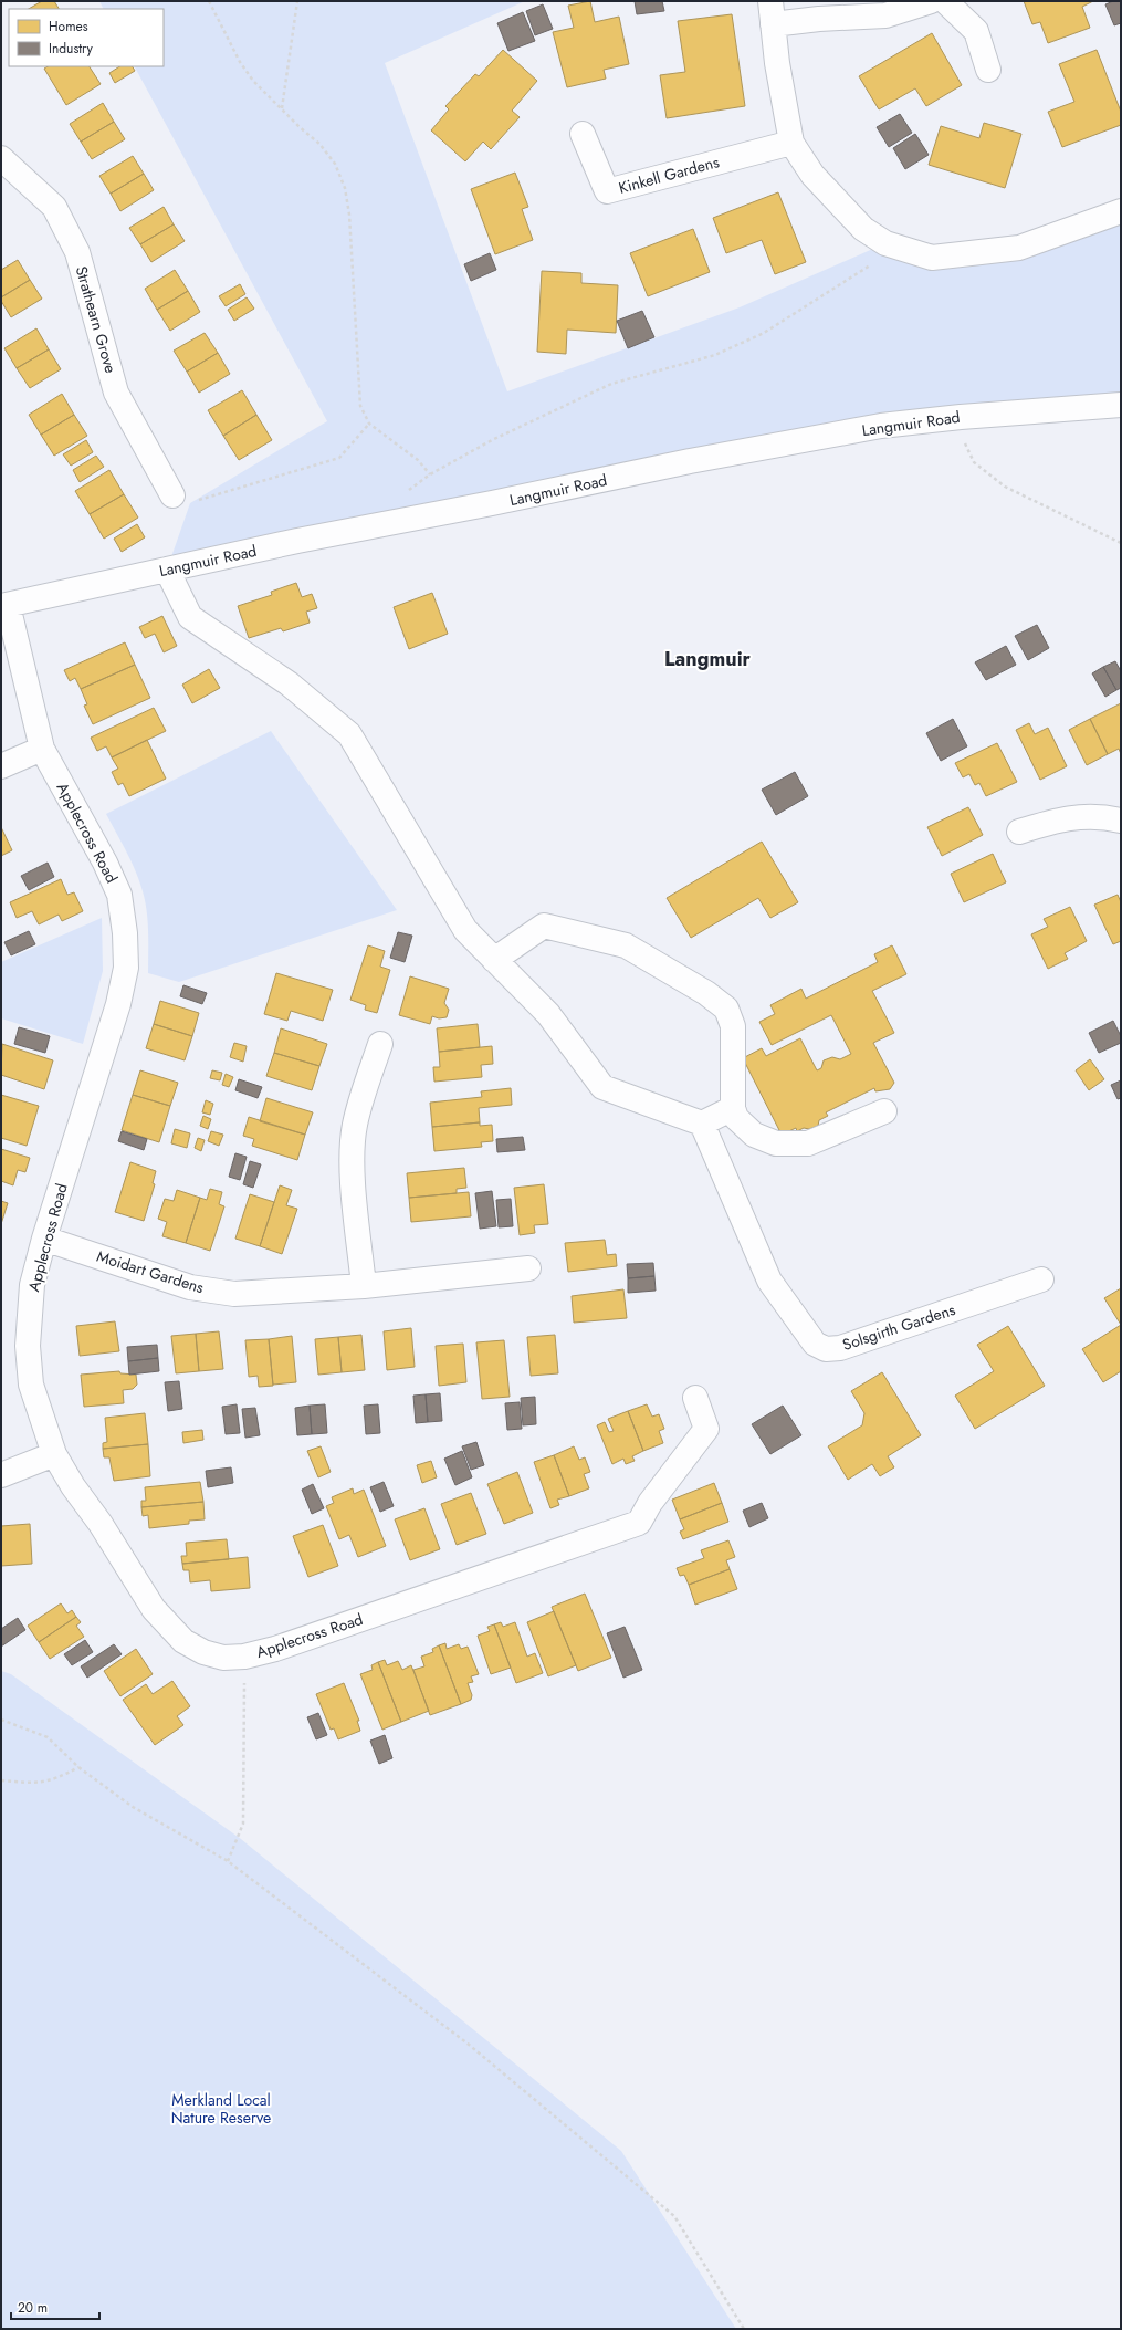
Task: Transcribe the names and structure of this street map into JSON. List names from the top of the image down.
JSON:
{
  "streets": {
    "street": [
      "Kinkell Gardens",
      "Strathearn Grove",
      "Langmuir Road",
      "Applecross Road",
      "Moidart Gardens",
      "Solsgirth Gardens"
    ]
  },
  "crossings": [
    ["Langmuir Road", "Applecross Road"],
    ["Applecross Road", "Moidart Gardens"]
  ],
  "districts": ["Langmuir"],
  "parks": ["Merkland Local Nature Reserve"],
  "legend": ["Homes", "Industry"],
  "scale_bar": "20 m"
}
